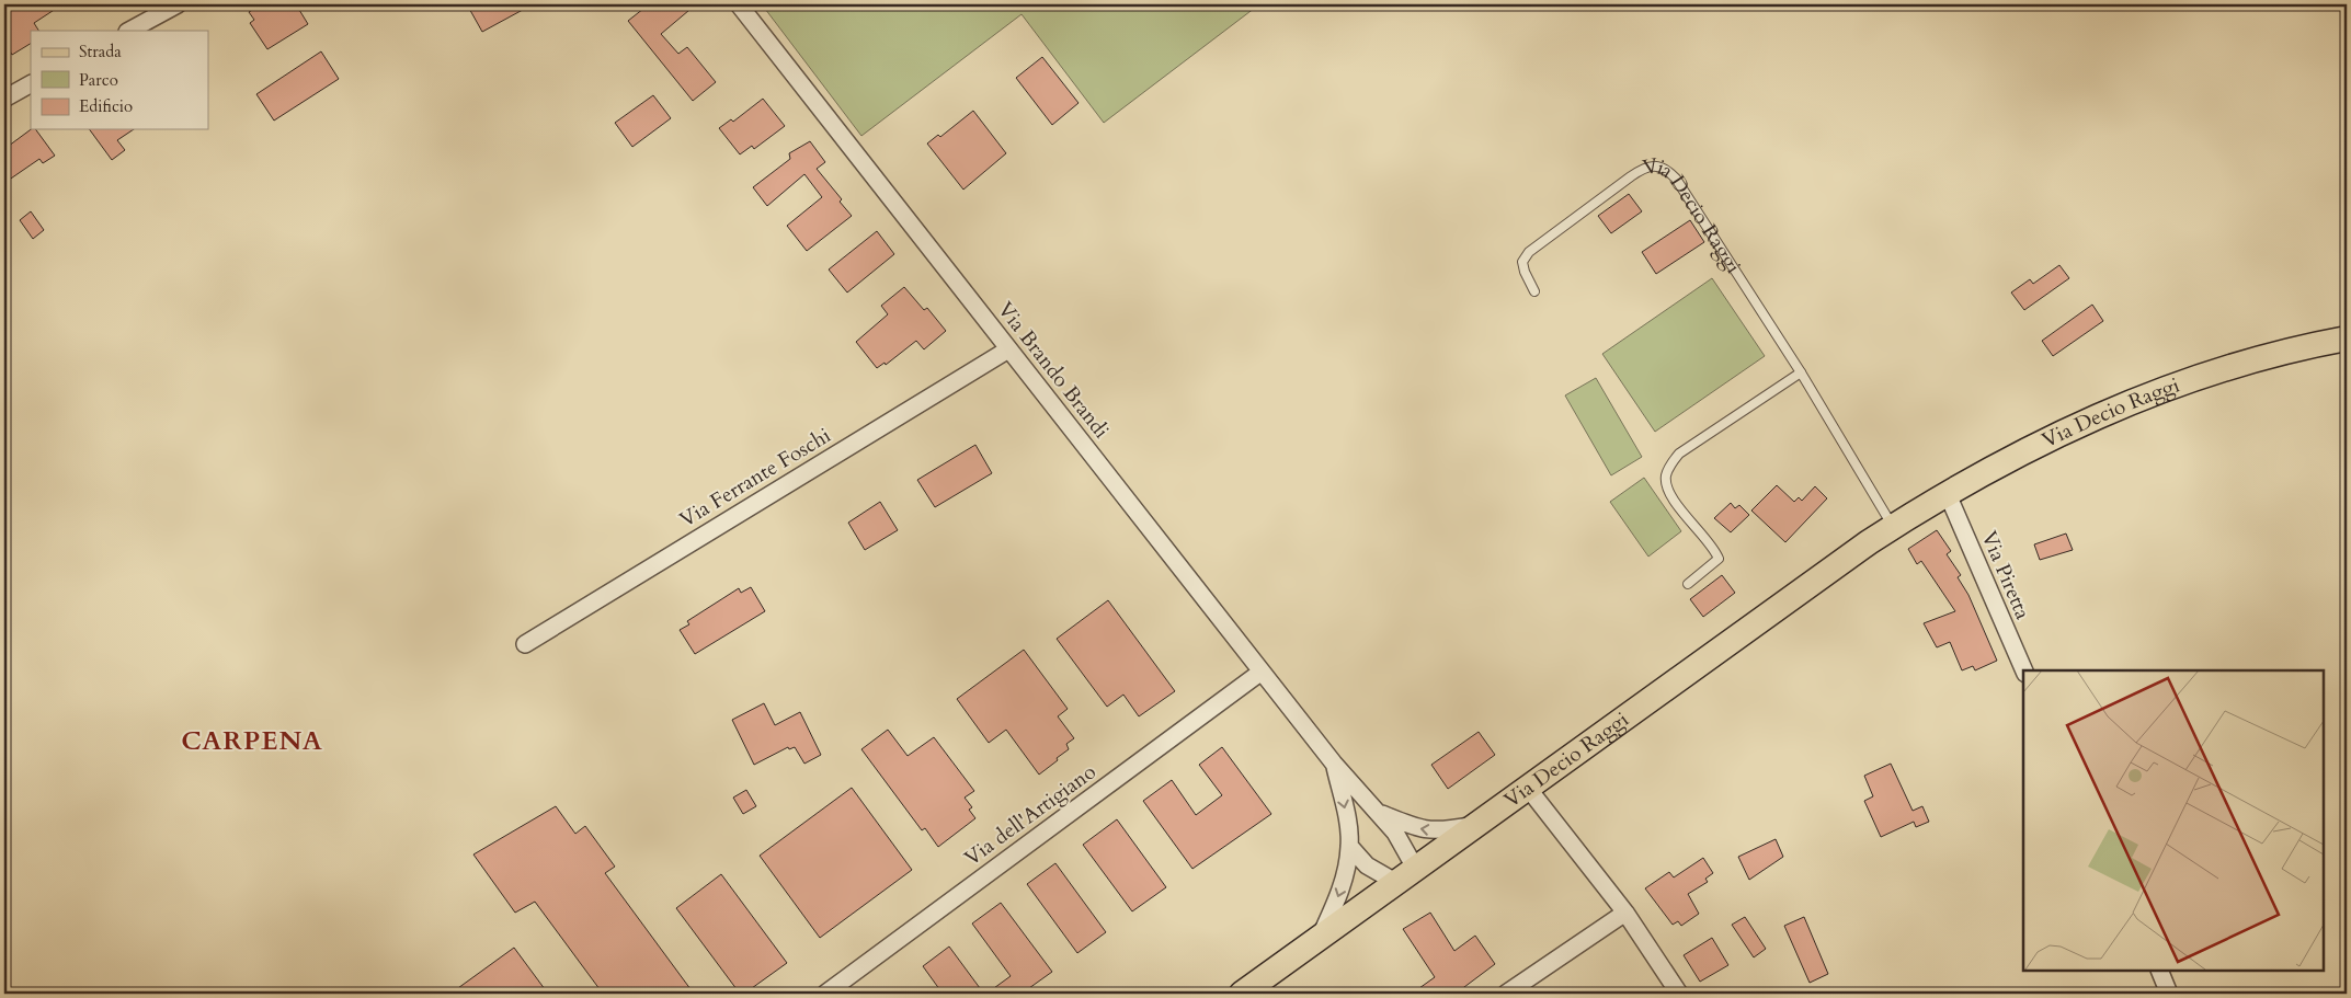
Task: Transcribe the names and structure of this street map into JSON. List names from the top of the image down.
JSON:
{
  "streets": {
    "main road": ["Via Decio Raggi"],
    "street": [
      "Via Brando Brandi",
      "Via Ferrante Foschi",
      "Via Piretta",
      "Via dell'Artigiano"
    ]
  },
  "crossings": [
    ["Via Decio Raggi", "Via Brando Brandi"],
    ["Via Decio Raggi", "Via Piretta"],
    ["Via Brando Brandi", "Via Ferrante Foschi"],
    ["Via Brando Brandi", "Via dell'Artigiano"]
  ],
  "districts": ["CARPENA"],
  "legend": ["Strada", "Parco", "Edificio"]
}
